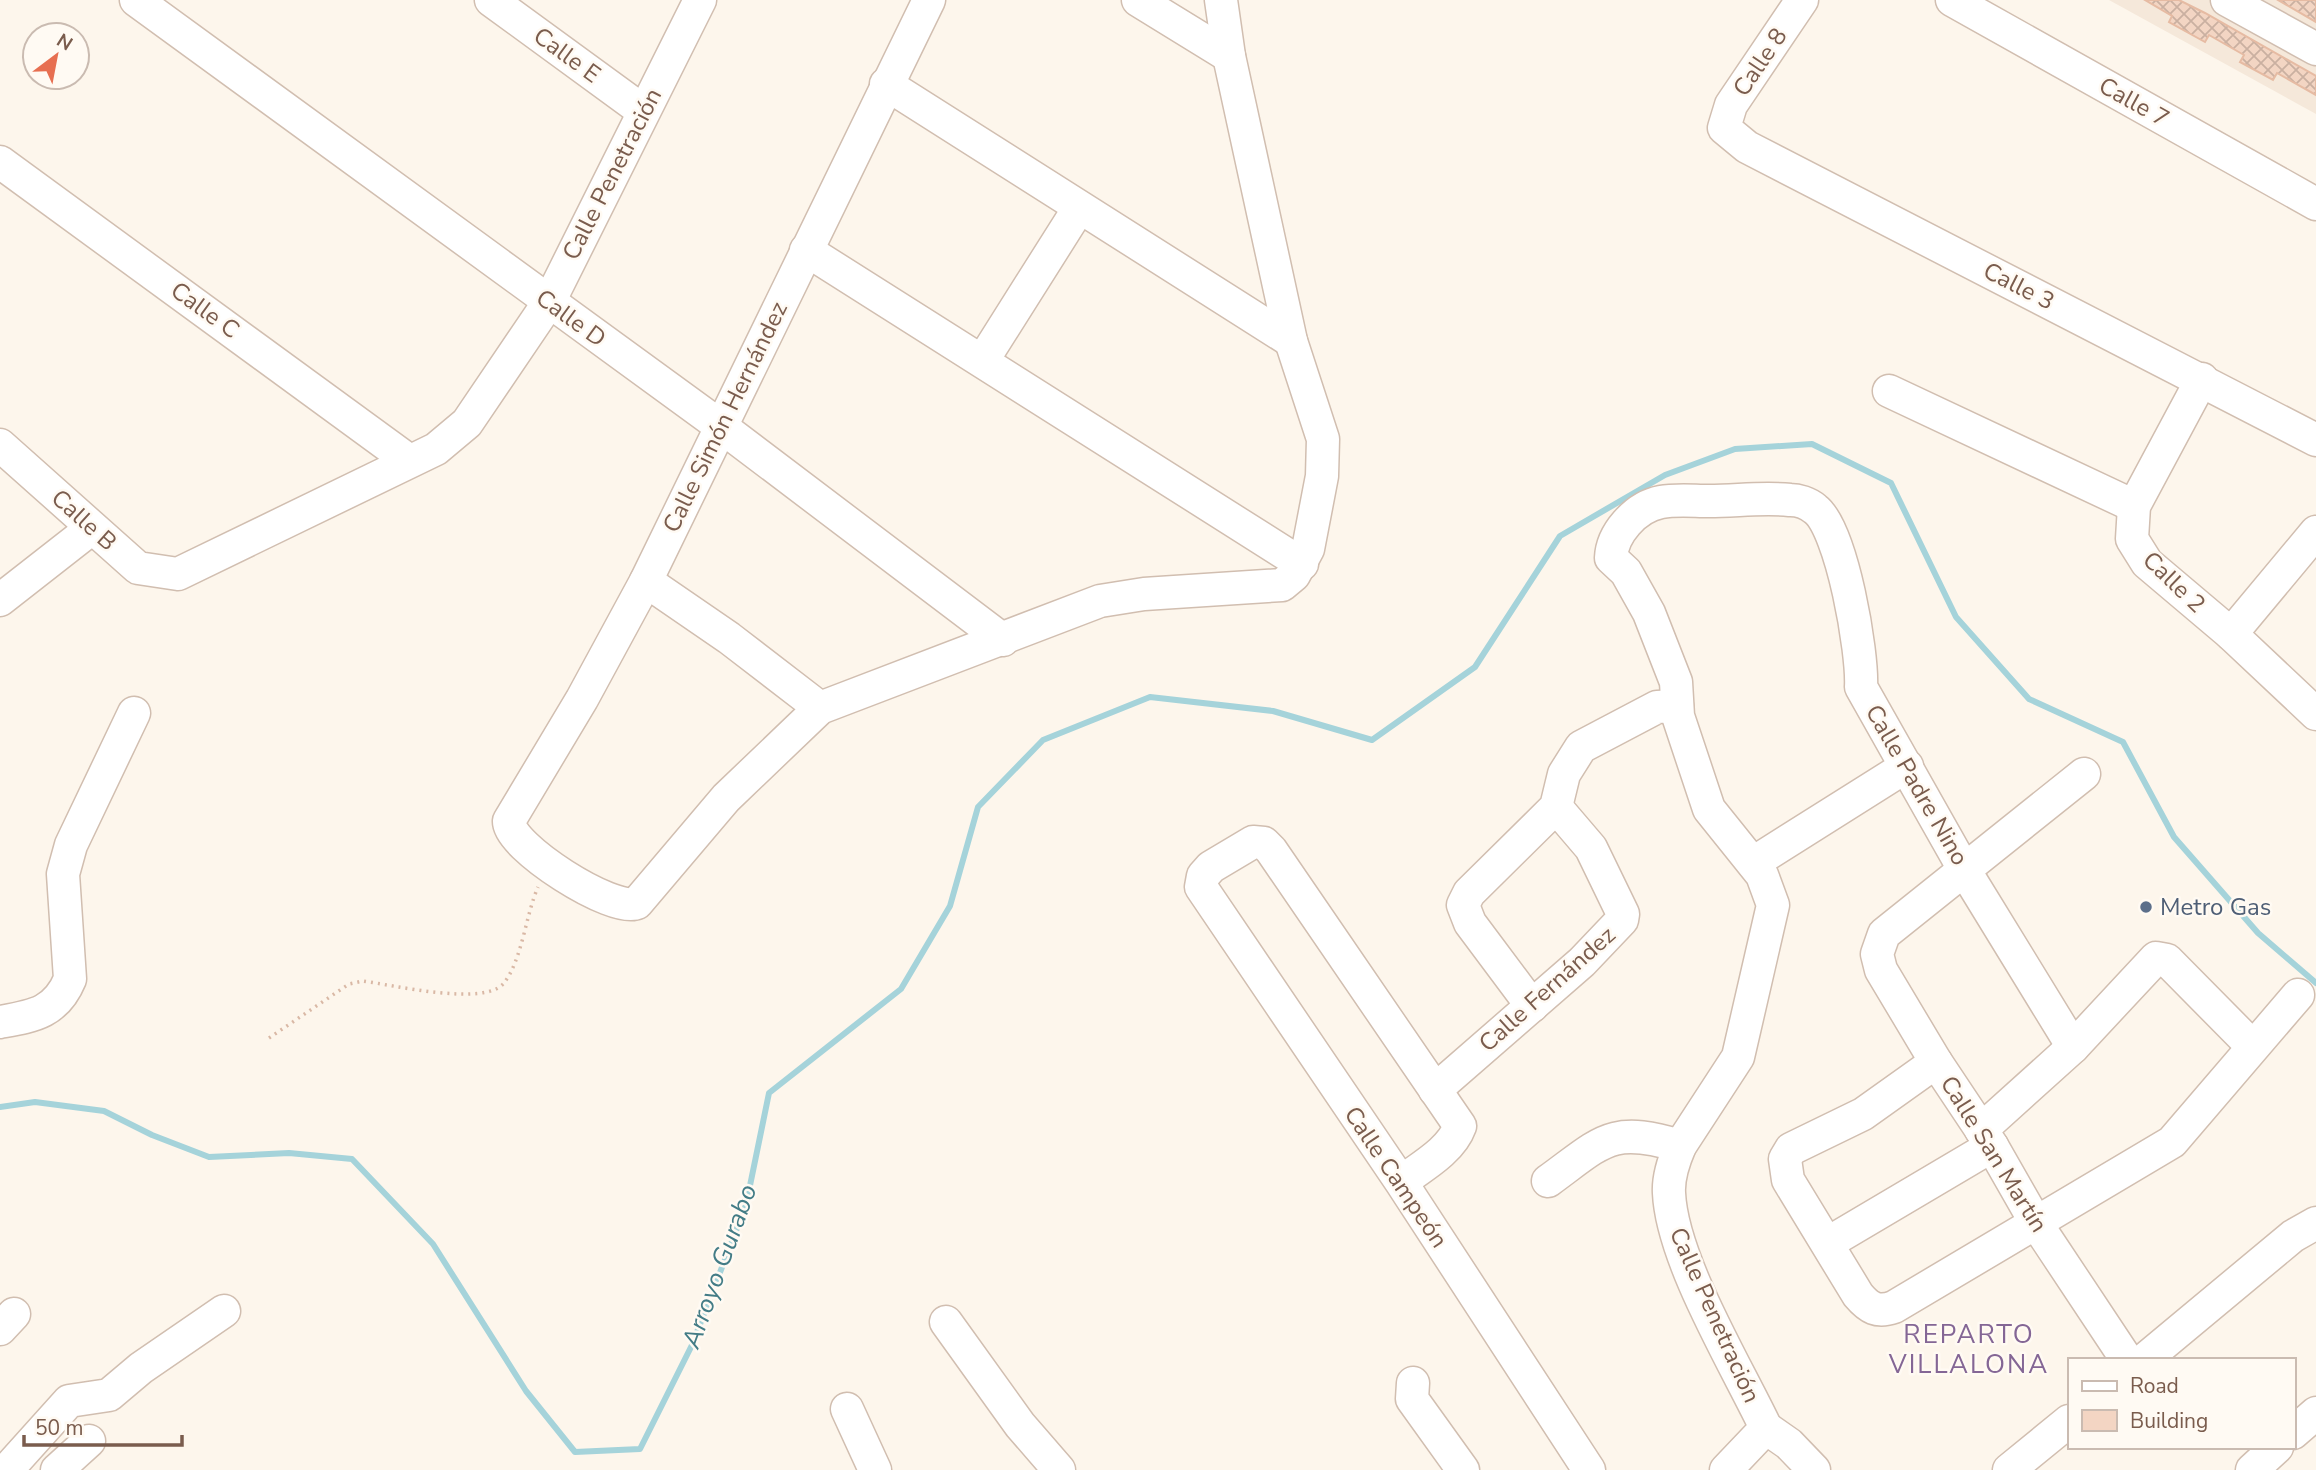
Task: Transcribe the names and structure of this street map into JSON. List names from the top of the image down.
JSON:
{
  "streets": {
    "street": [
      "Calle E",
      "Calle 8",
      "Calle 7",
      "Calle Penetración",
      "Calle 3",
      "Calle C",
      "Calle D",
      "Calle Simón Hernández",
      "Calle B",
      "Calle 2",
      "Calle Padre Nino",
      "Calle Fernández",
      "Calle San Martín",
      "Calle Campeón"
    ]
  },
  "crossings": [
    ["Calle E", "Calle Penetración"],
    ["Calle 8", "Calle 3"],
    ["Calle Penetración", "Calle C"],
    ["Calle Penetración", "Calle D"],
    ["Calle Penetración", "Calle B"],
    ["Calle Penetración", "Calle Padre Nino"],
    ["Calle 3", "Calle 2"],
    ["Calle D", "Calle Simón Hernández"],
    ["Calle Padre Nino", "Calle San Martín"],
    ["Calle Fernández", "Calle Campeón"]
  ],
  "districts": ["REPARTO VILLALONA"],
  "water": ["Arroyo Gurabo"],
  "places": ["Metro Gas"],
  "legend": ["Road", "Building"],
  "scale_bar": "50 m",
  "north": "top right"
}
